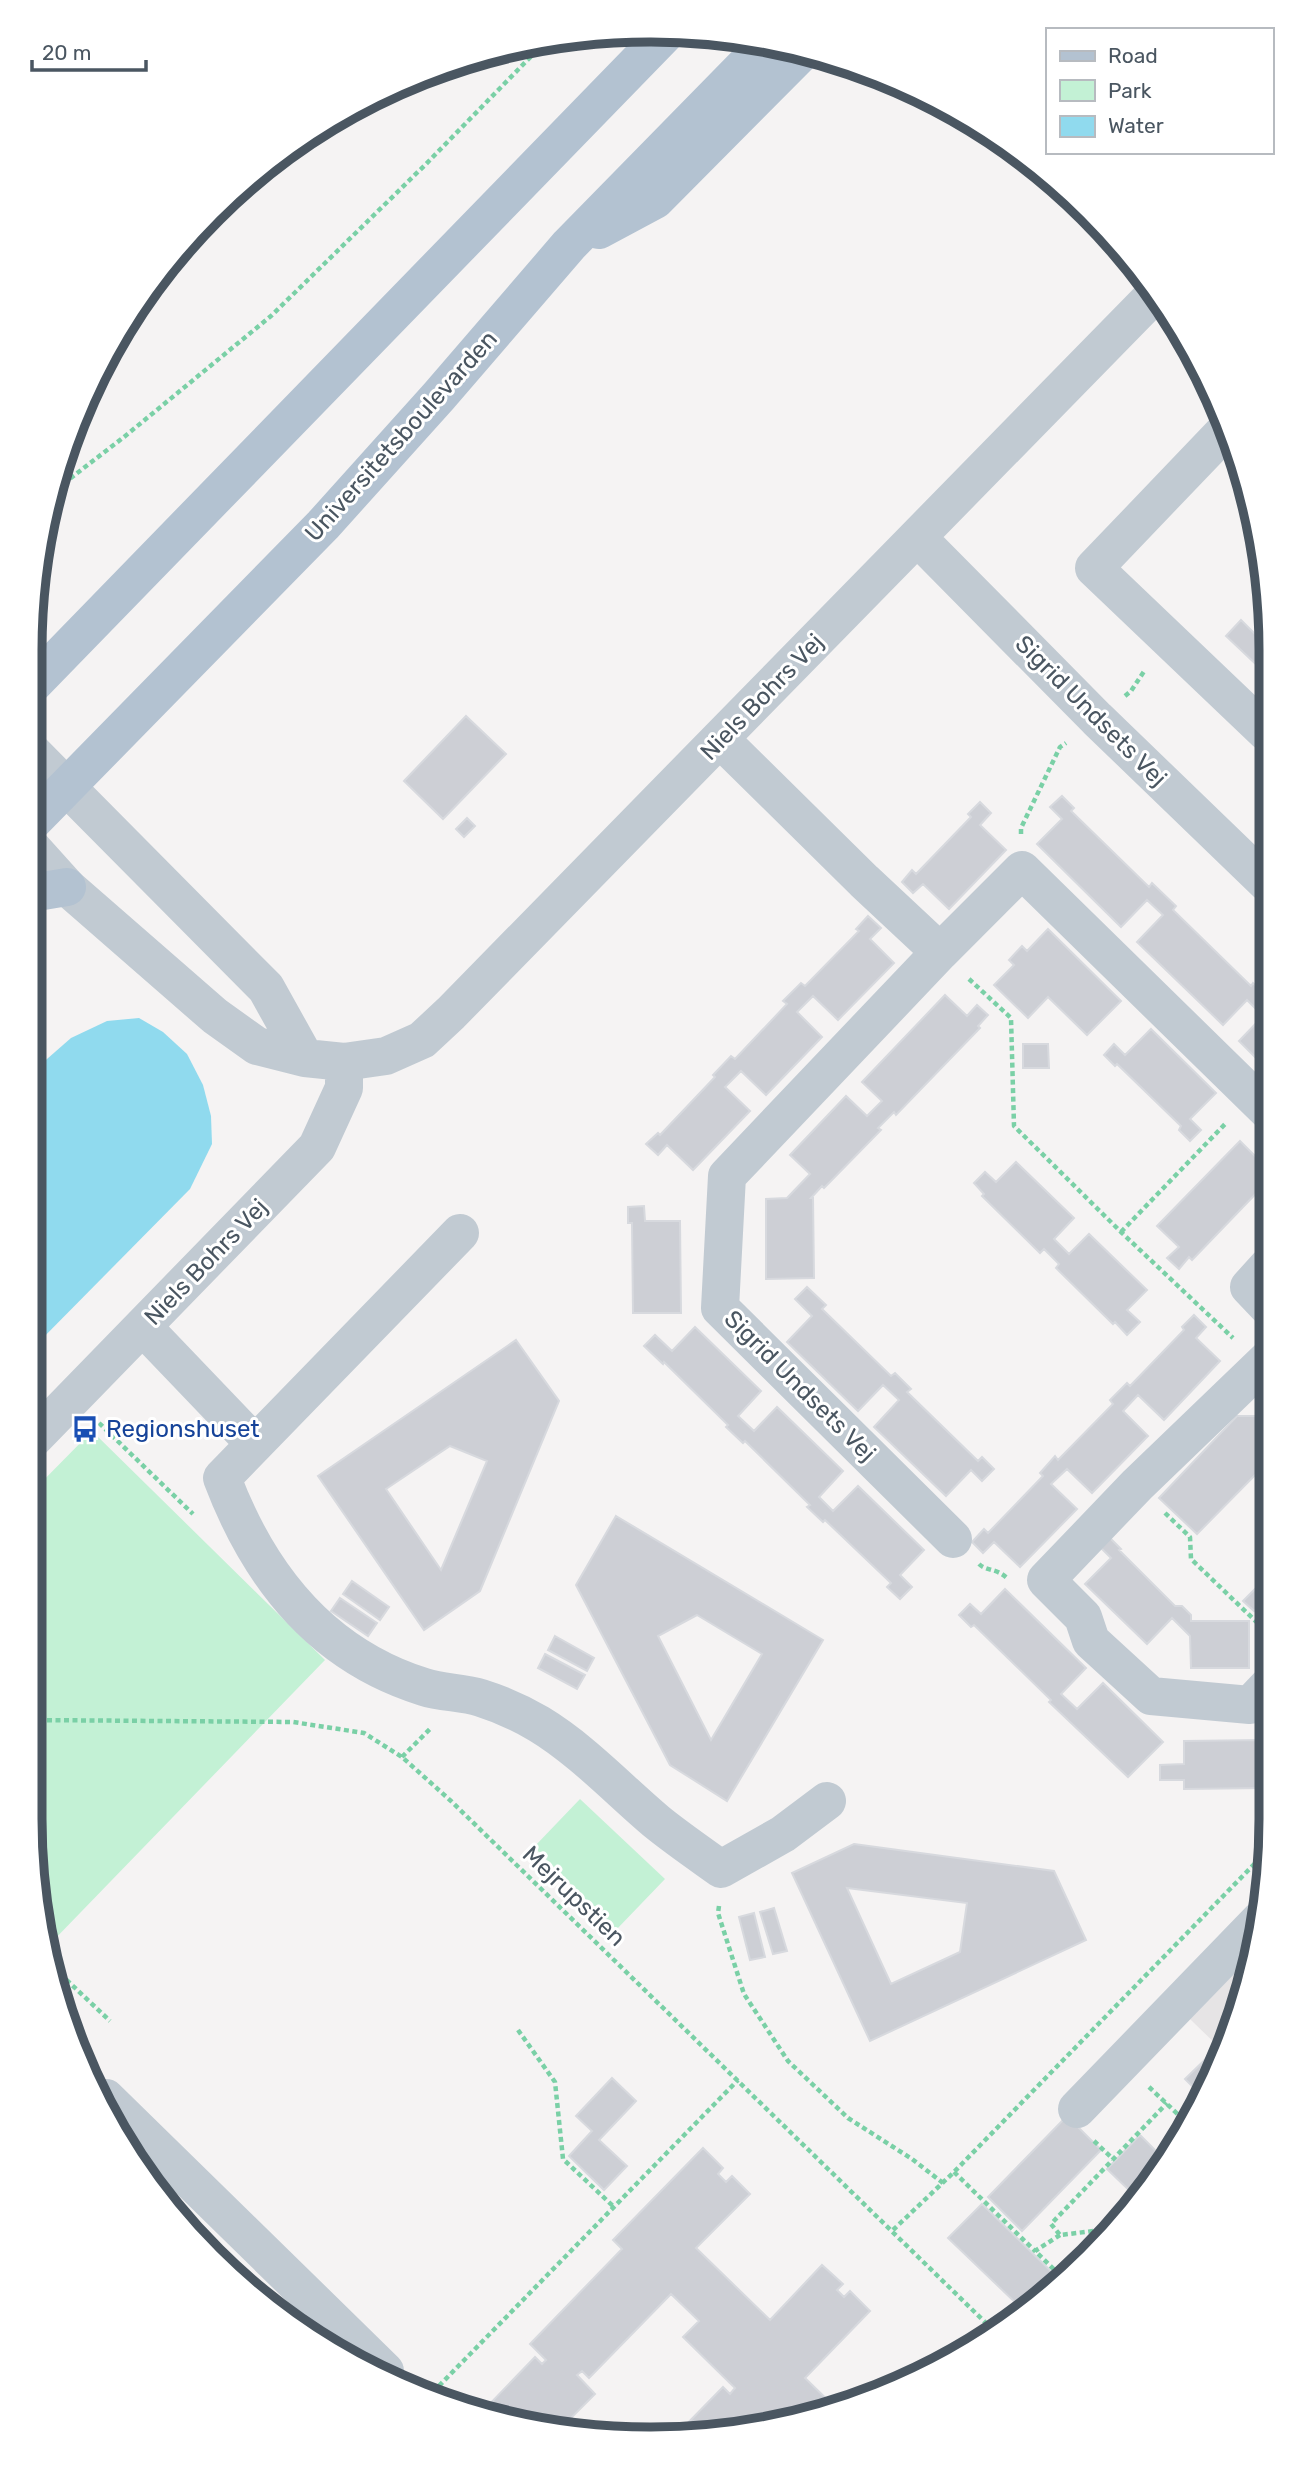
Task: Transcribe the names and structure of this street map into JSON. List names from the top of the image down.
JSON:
{
  "streets": {
    "main road": ["Universitetsboulevarden"],
    "street": ["Niels Bohrs Vej", "Sigrid Undsets Vej"],
    "path": ["Mejrupstien"]
  },
  "crossings": [
    ["Niels Bohrs Vej", "Sigrid Undsets Vej"]
  ],
  "places": {
    "bus stop": ["Regionshuset"]
  },
  "legend": ["Road", "Park", "Water"],
  "scale_bar": "20 m"
}
